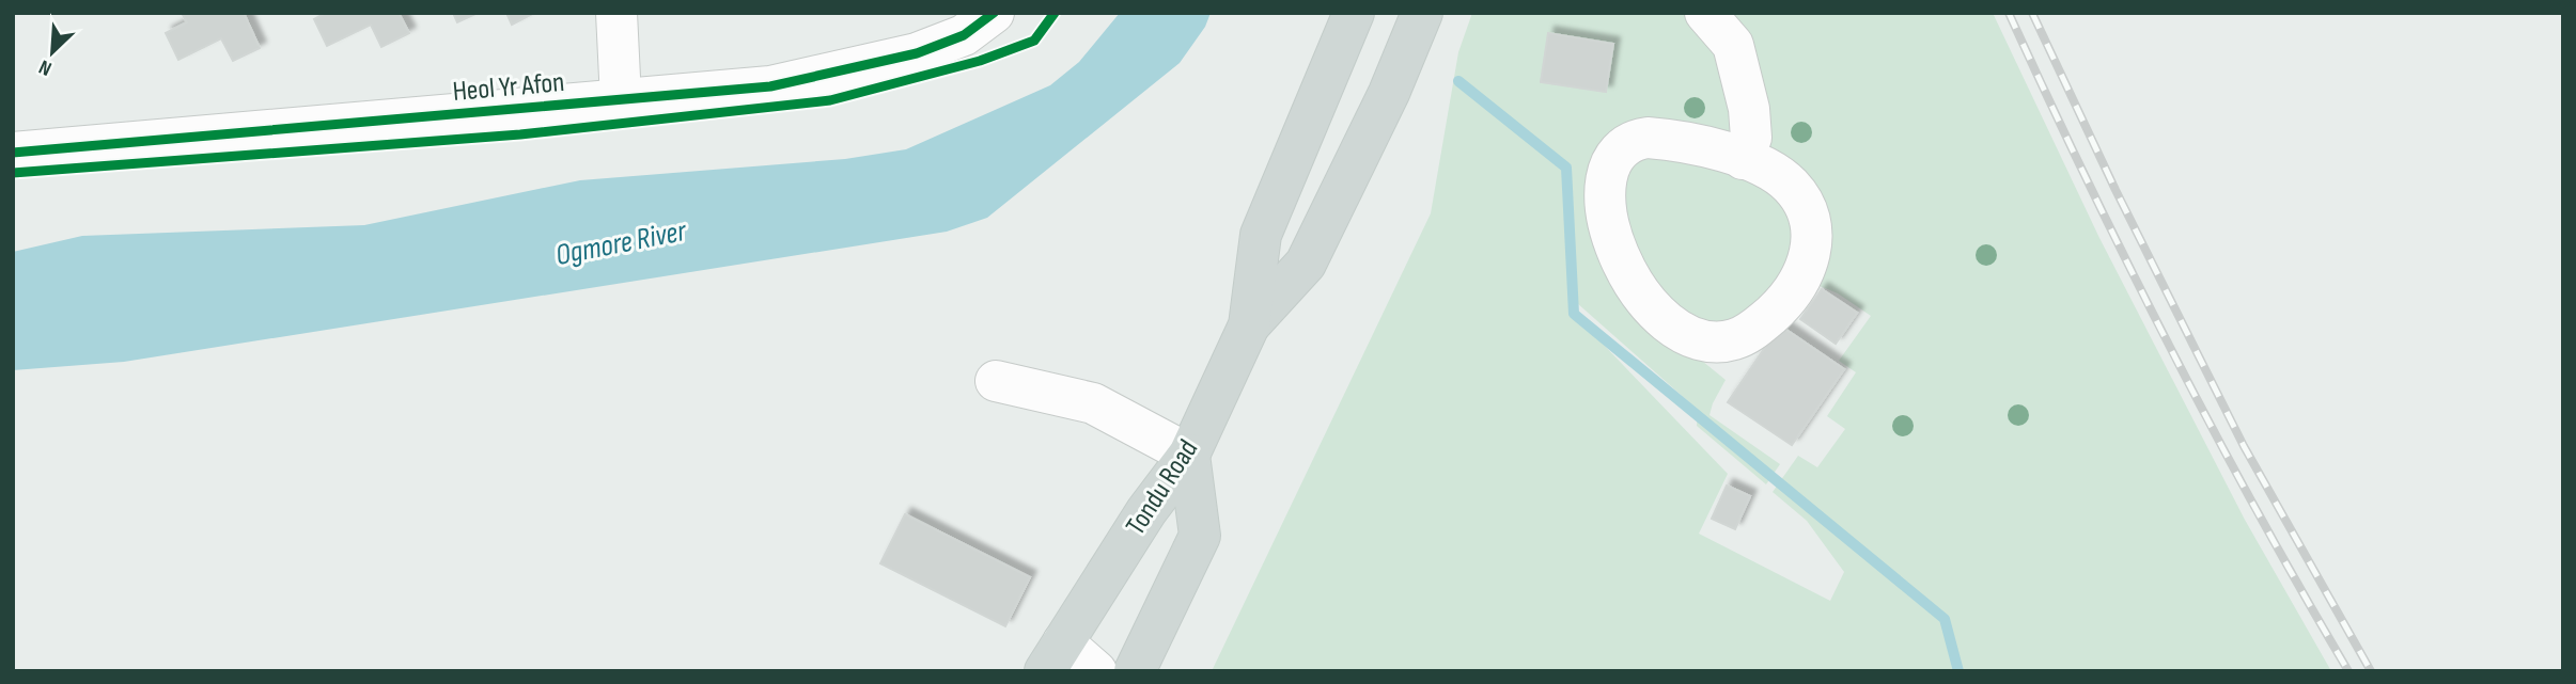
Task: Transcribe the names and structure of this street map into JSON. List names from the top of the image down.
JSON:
{
  "streets": {
    "main road": ["Tondu Road"],
    "street": ["Heol Yr Afon"]
  },
  "water": ["Ogmore River"],
  "north": "bottom left"
}
